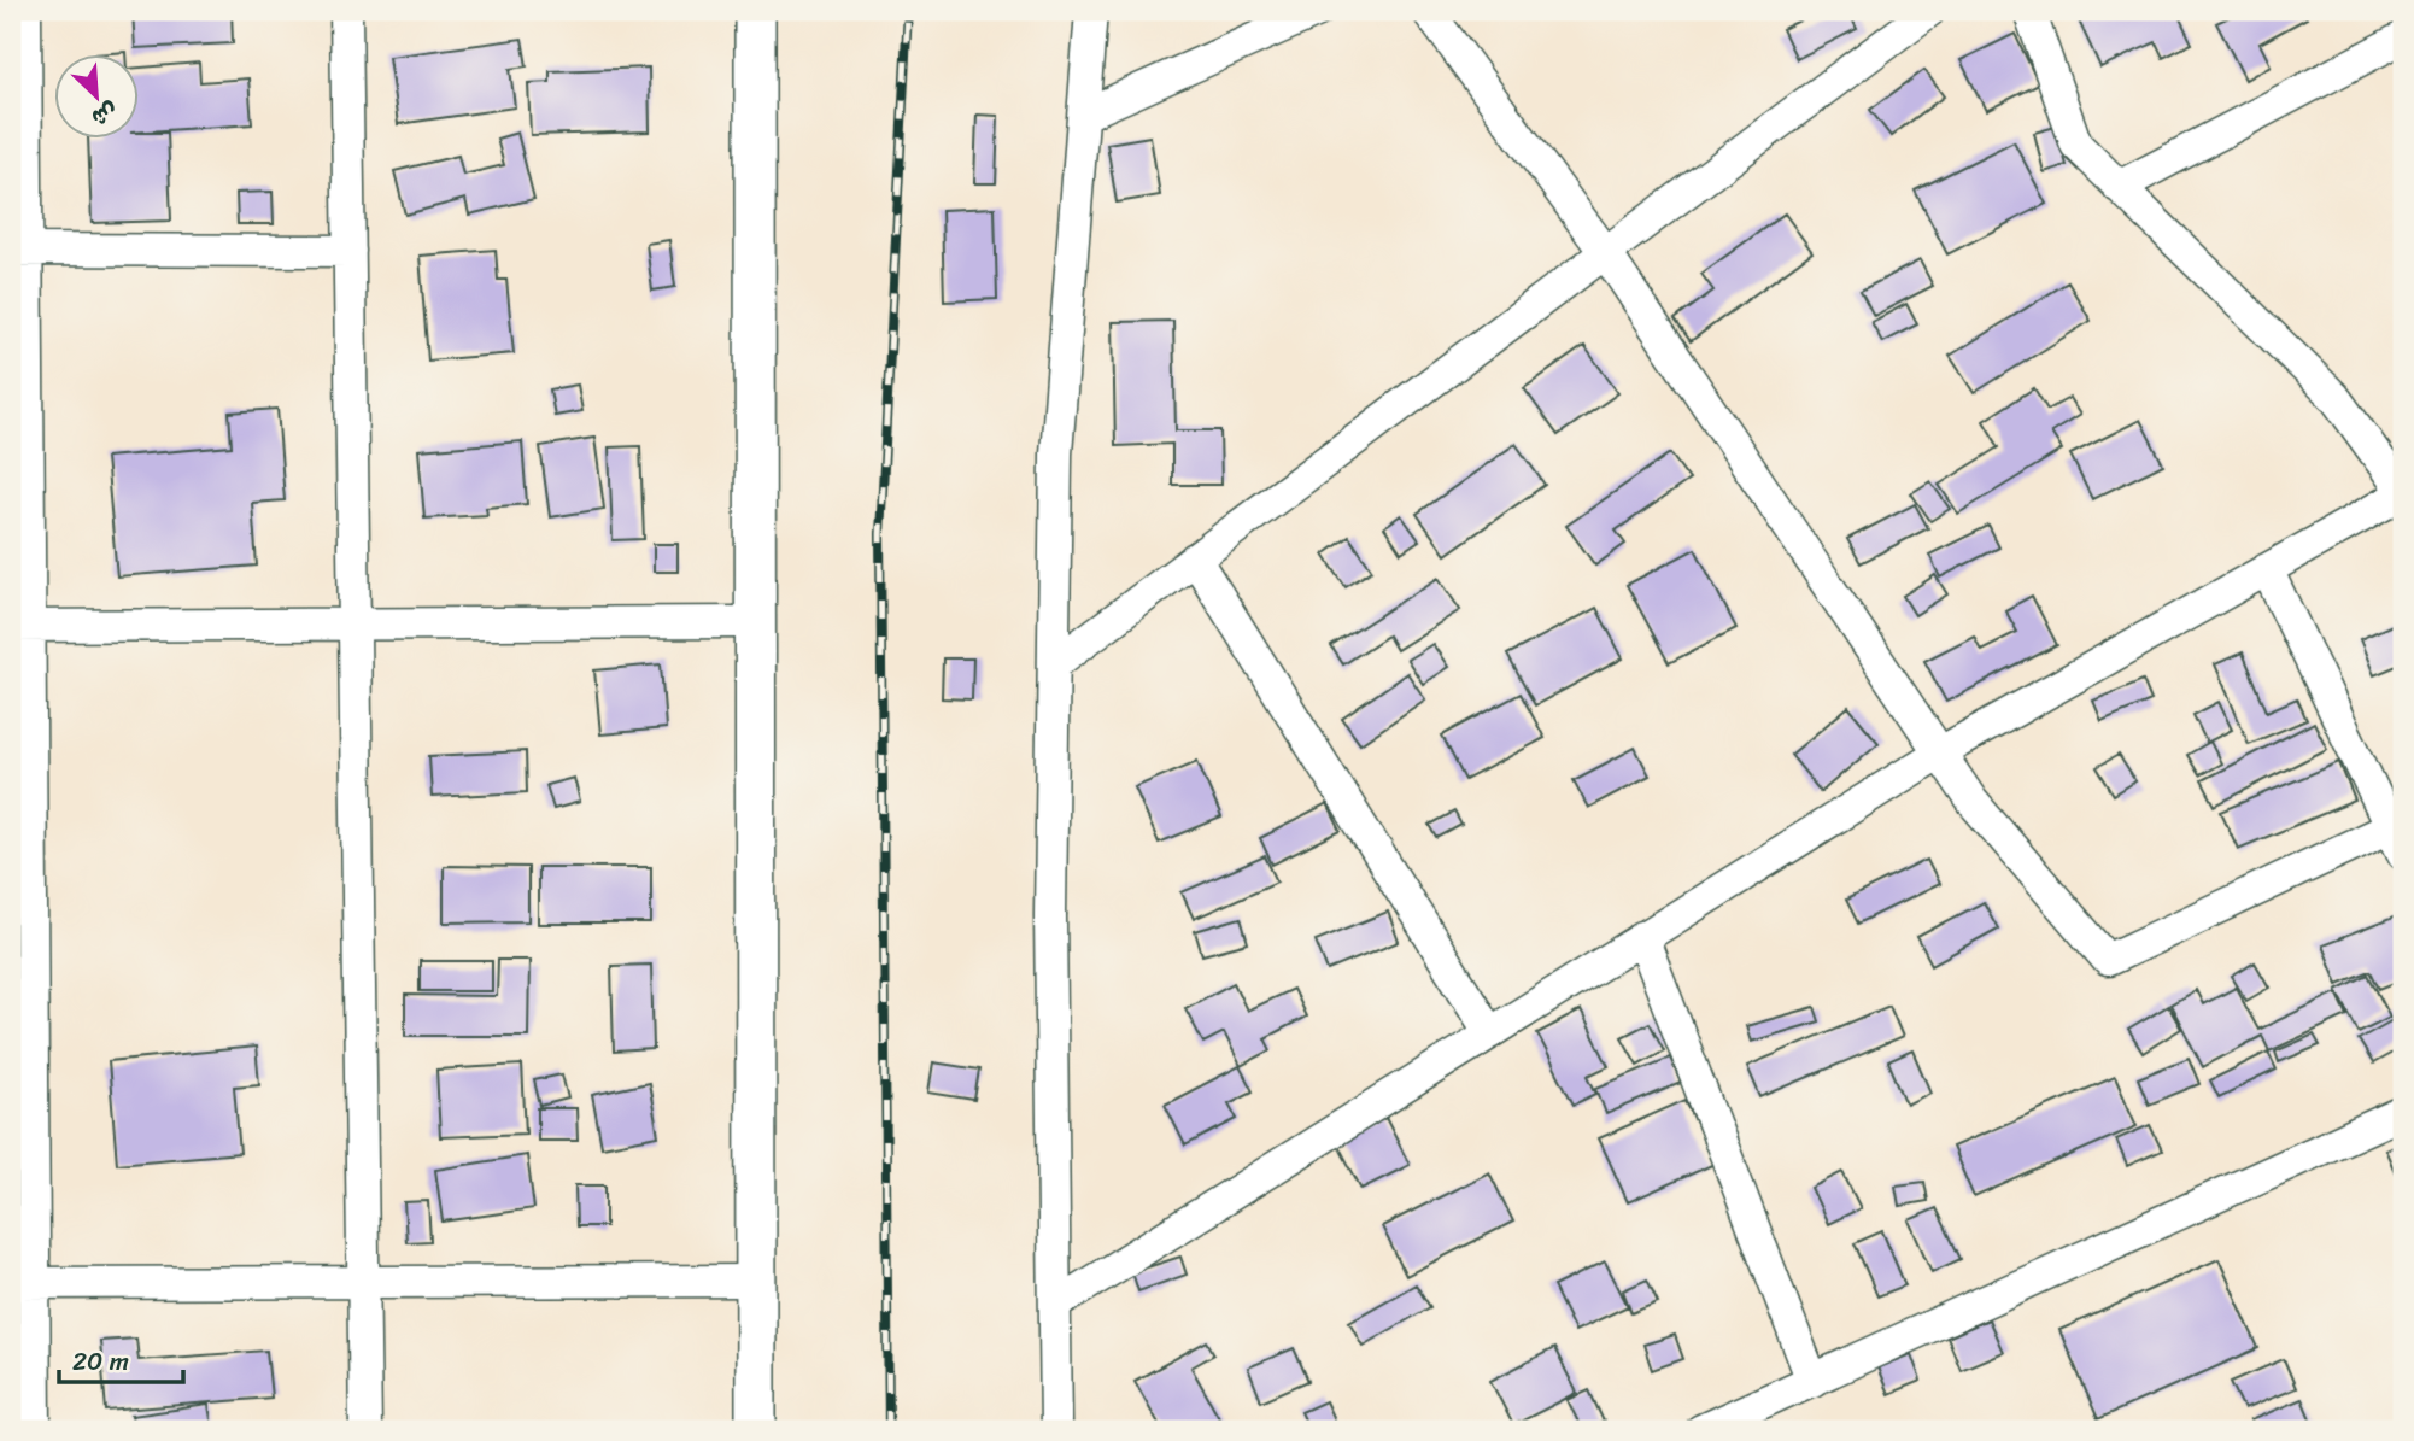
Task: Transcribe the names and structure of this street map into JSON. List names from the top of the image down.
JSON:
{
  "scale_bar": "20 m",
  "north": "bottom right"
}
